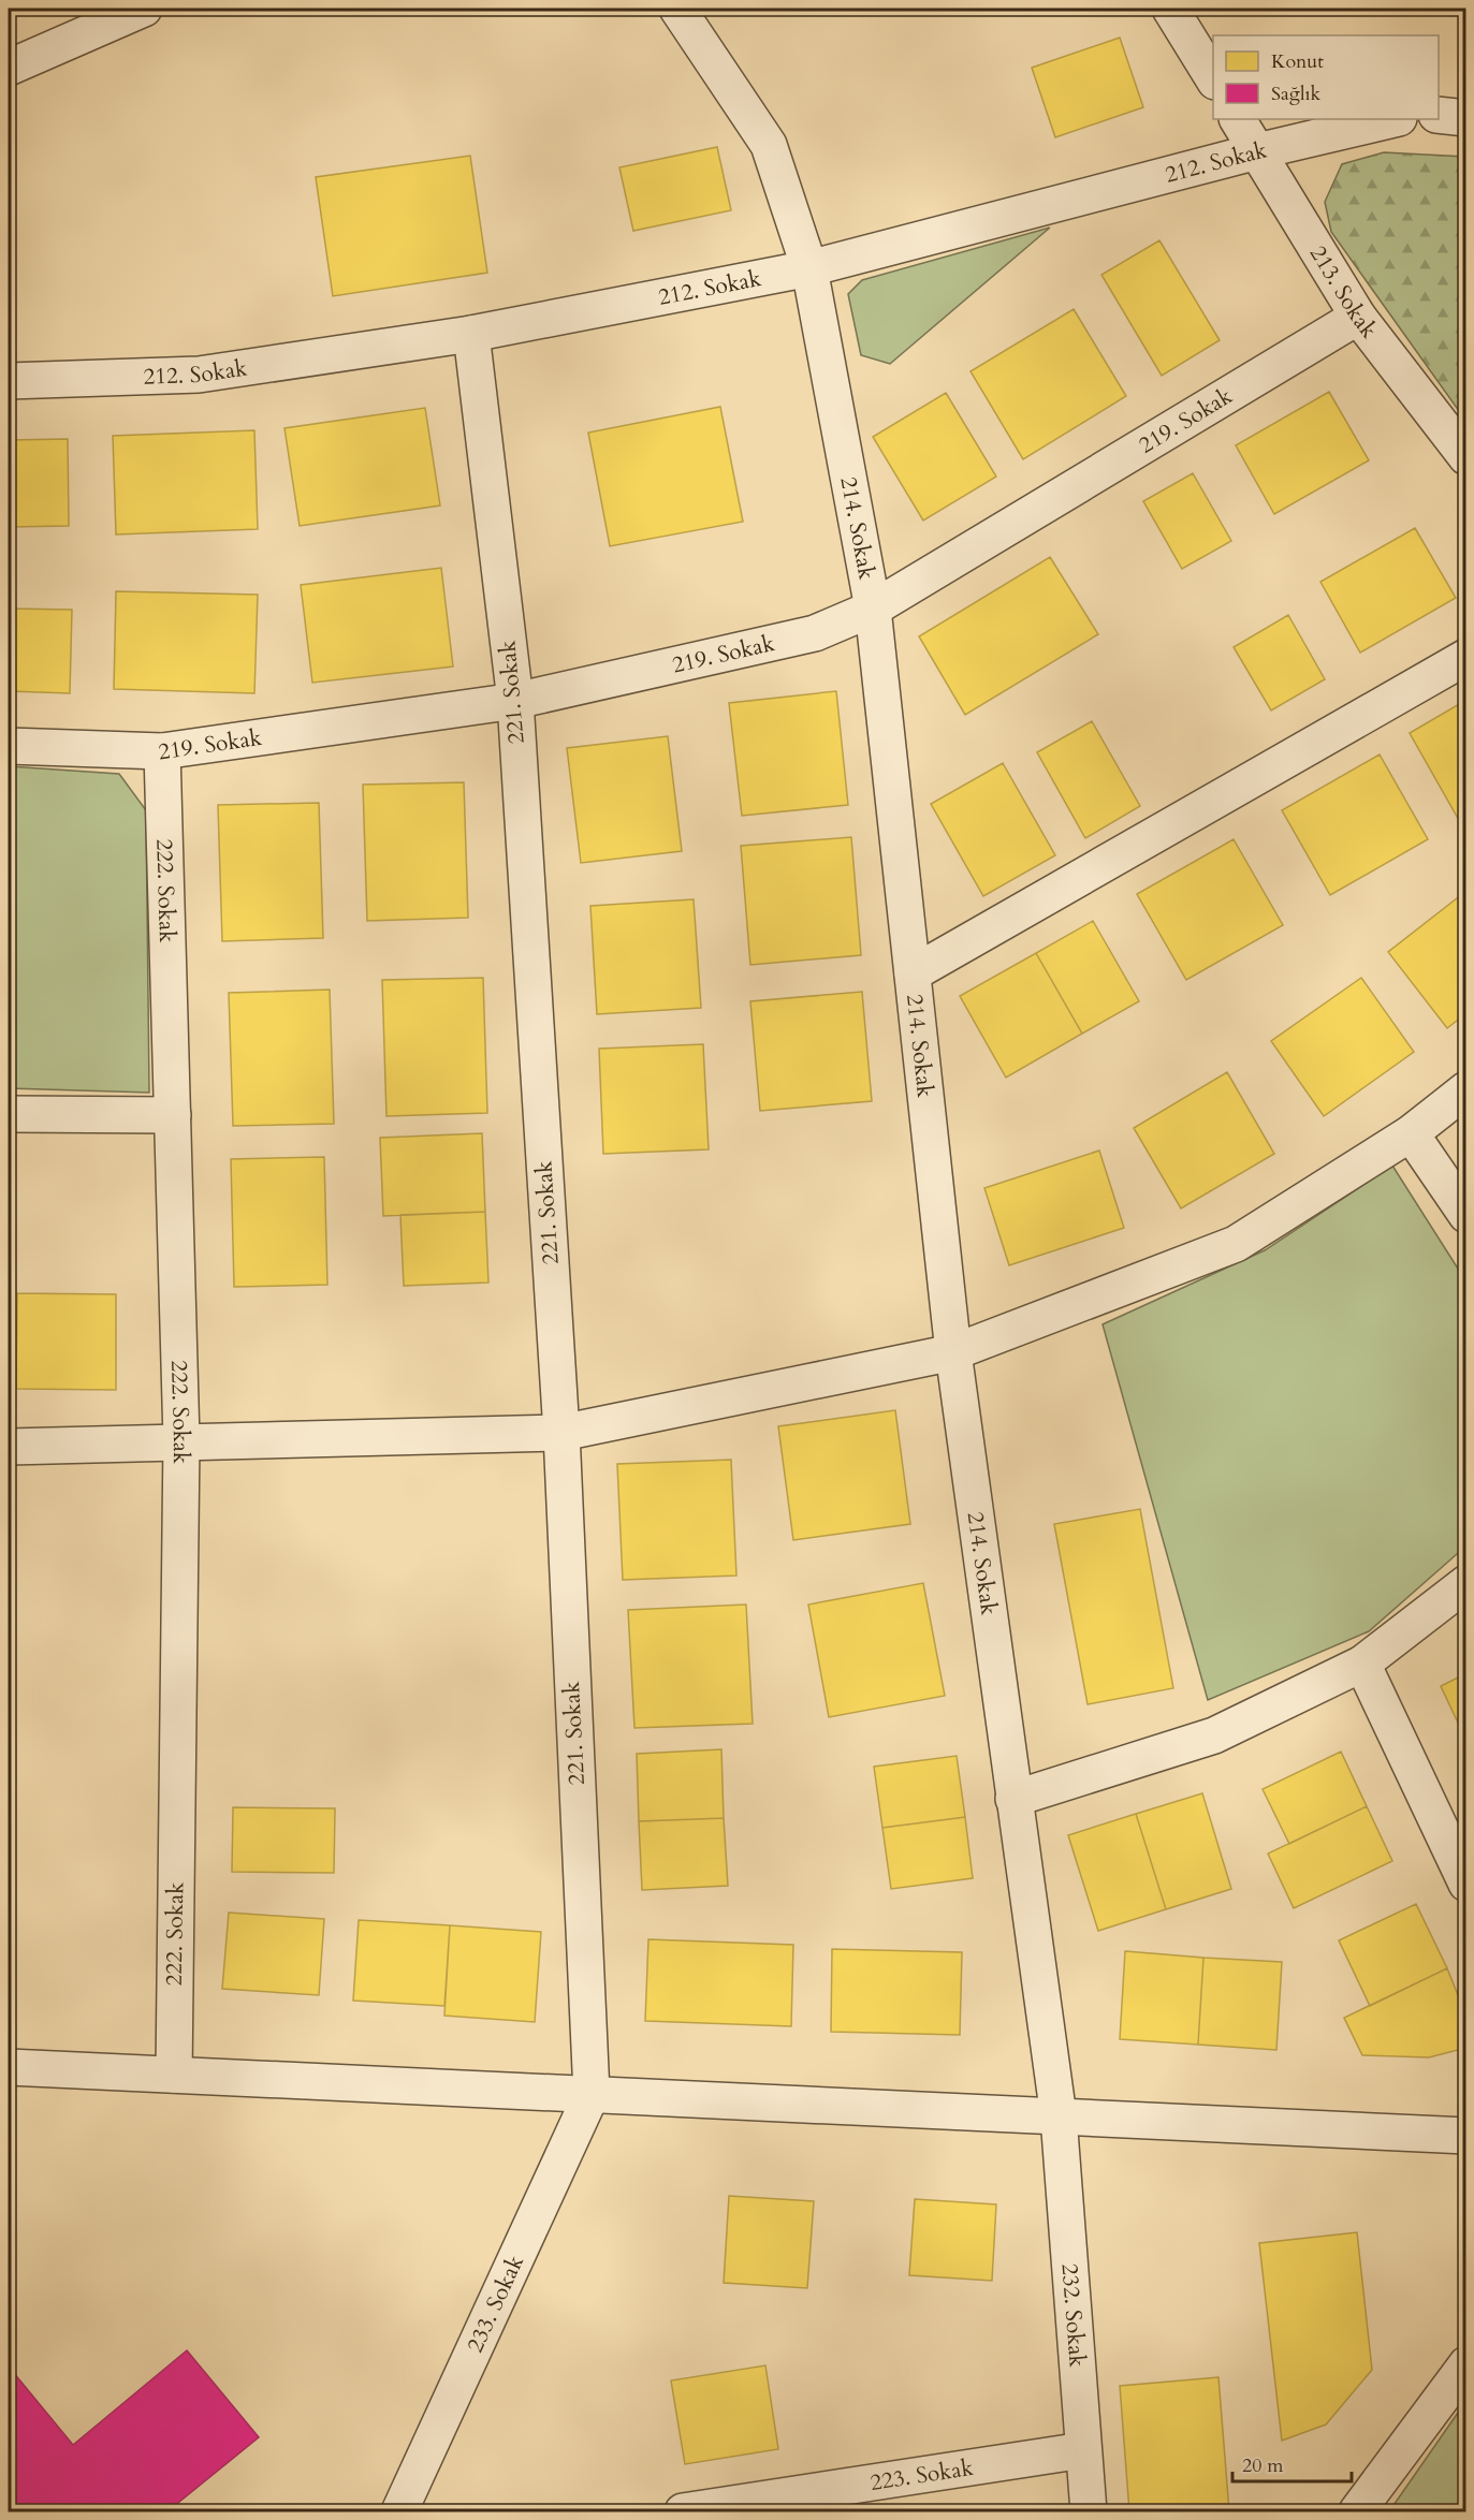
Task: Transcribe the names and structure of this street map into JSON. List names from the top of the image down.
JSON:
{
  "streets": {
    "street": [
      "212. Sokak",
      "213. Sokak",
      "219. Sokak",
      "214. Sokak",
      "221. Sokak",
      "222. Sokak",
      "233. Sokak",
      "232. Sokak",
      "223. Sokak"
    ]
  },
  "crossings": [
    ["212. Sokak", "213. Sokak"],
    ["212. Sokak", "214. Sokak"],
    ["212. Sokak", "221. Sokak"],
    ["213. Sokak", "219. Sokak"],
    ["219. Sokak", "214. Sokak"],
    ["219. Sokak", "221. Sokak"],
    ["219. Sokak", "222. Sokak"],
    ["214. Sokak", "232. Sokak"],
    ["221. Sokak", "233. Sokak"],
    ["232. Sokak", "223. Sokak"]
  ],
  "legend": ["Konut", "Sağlık"],
  "scale_bar": "20 m"
}
